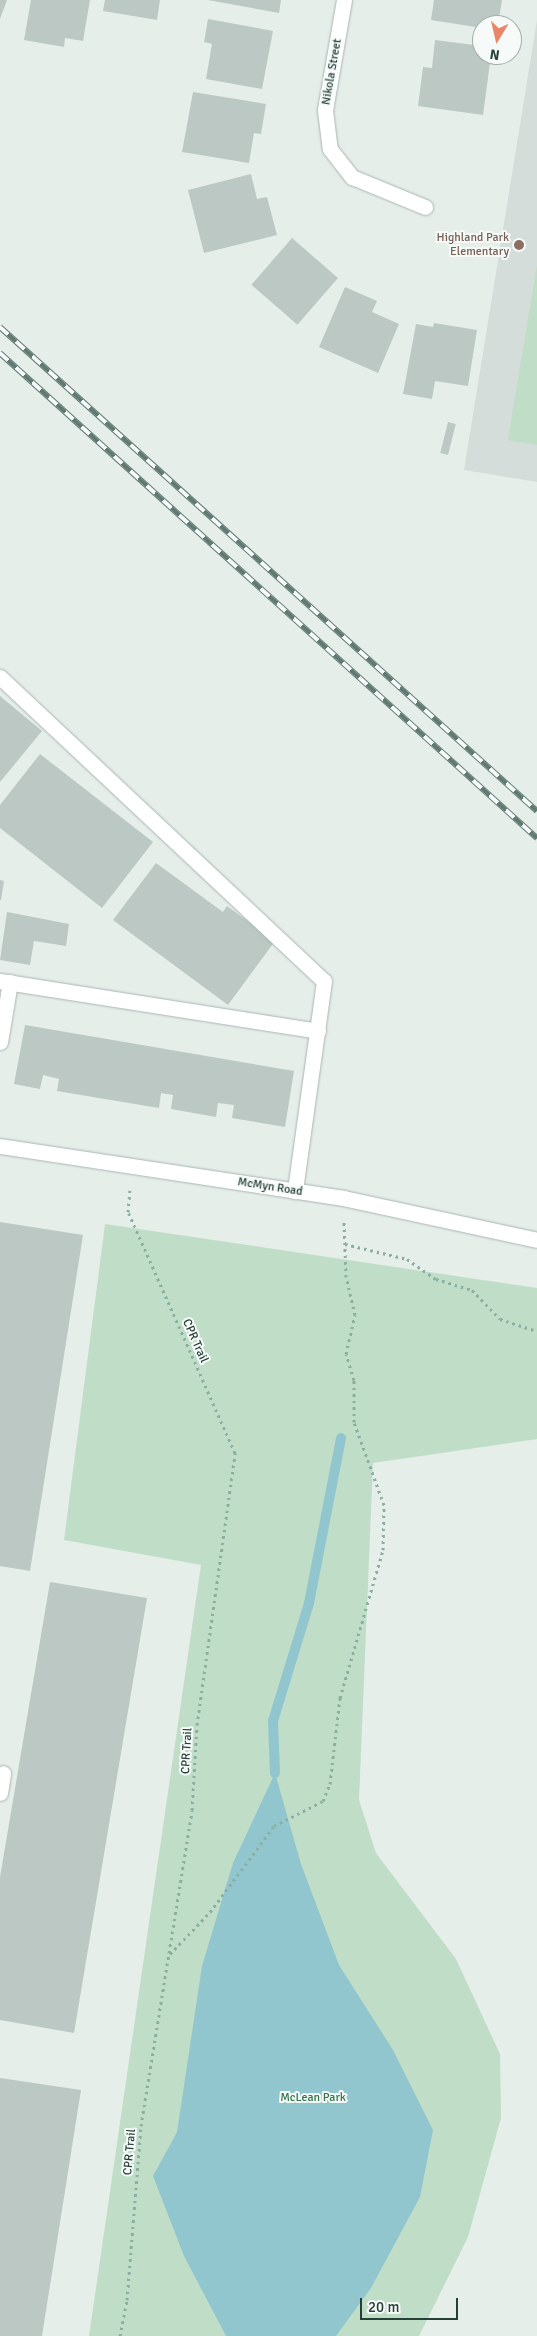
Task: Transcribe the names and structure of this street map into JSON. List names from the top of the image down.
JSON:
{
  "streets": {
    "street": ["Nikola Street", "McMyn Road"],
    "path": ["CPR Trail"]
  },
  "parks": ["McLean Park"],
  "places": ["Highland Park Elementary"],
  "scale_bar": "20 m",
  "north": "bottom"
}
